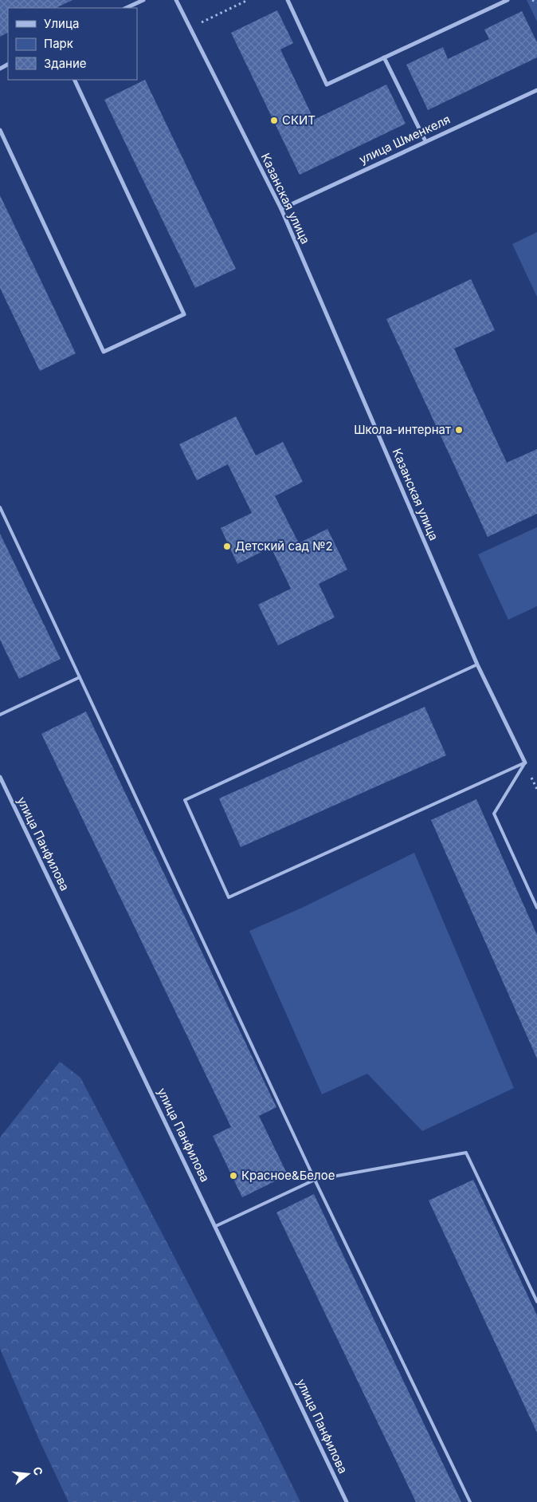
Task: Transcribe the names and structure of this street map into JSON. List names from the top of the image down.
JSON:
{
  "streets": {
    "street": ["улица Шменкеля", "Казанская улица", "улица Панфилова"]
  },
  "crossings": [
    ["улица Шменкеля", "Казанская улица"]
  ],
  "places": [
    "СКИТ",
    "Школа-интернат",
    "Детский сад №2",
    "Красное&Белое"
  ],
  "legend": ["Улица", "Парк", "Здание"],
  "north": "right"
}
